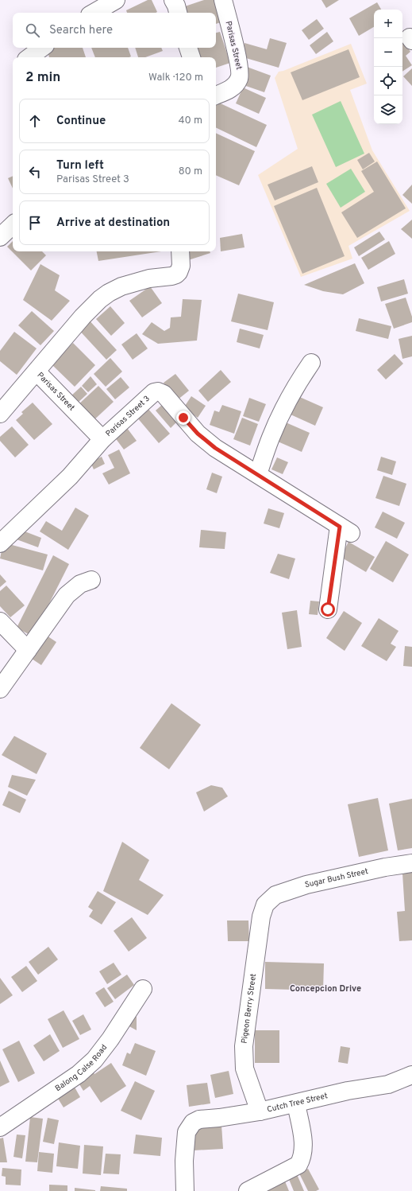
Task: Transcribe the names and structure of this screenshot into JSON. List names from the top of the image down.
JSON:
{
  "streets": {
    "street": [
      "Parisas Street",
      "Parisas Street 3",
      "Sugar Bush Street",
      "Pigeon Berry Street",
      "Balong Calse Road",
      "Cutch Tree Street"
    ]
  },
  "crossings": [
    ["Parisas Street", "Parisas Street 3"],
    ["Sugar Bush Street", "Pigeon Berry Street"],
    ["Pigeon Berry Street", "Cutch Tree Street"]
  ],
  "districts": ["Concepcion Drive"],
  "page": {
    "map_buttons": ["+", "−"],
    "search": "Search here",
    "heading": ["2 min", "Walk · 120 m"],
    "list": [
      ["Continue", "40 m"],
      ["Turn left", "Parisas Street 3", "80 m"],
      "Arrive at destination"
    ]
  }
}
